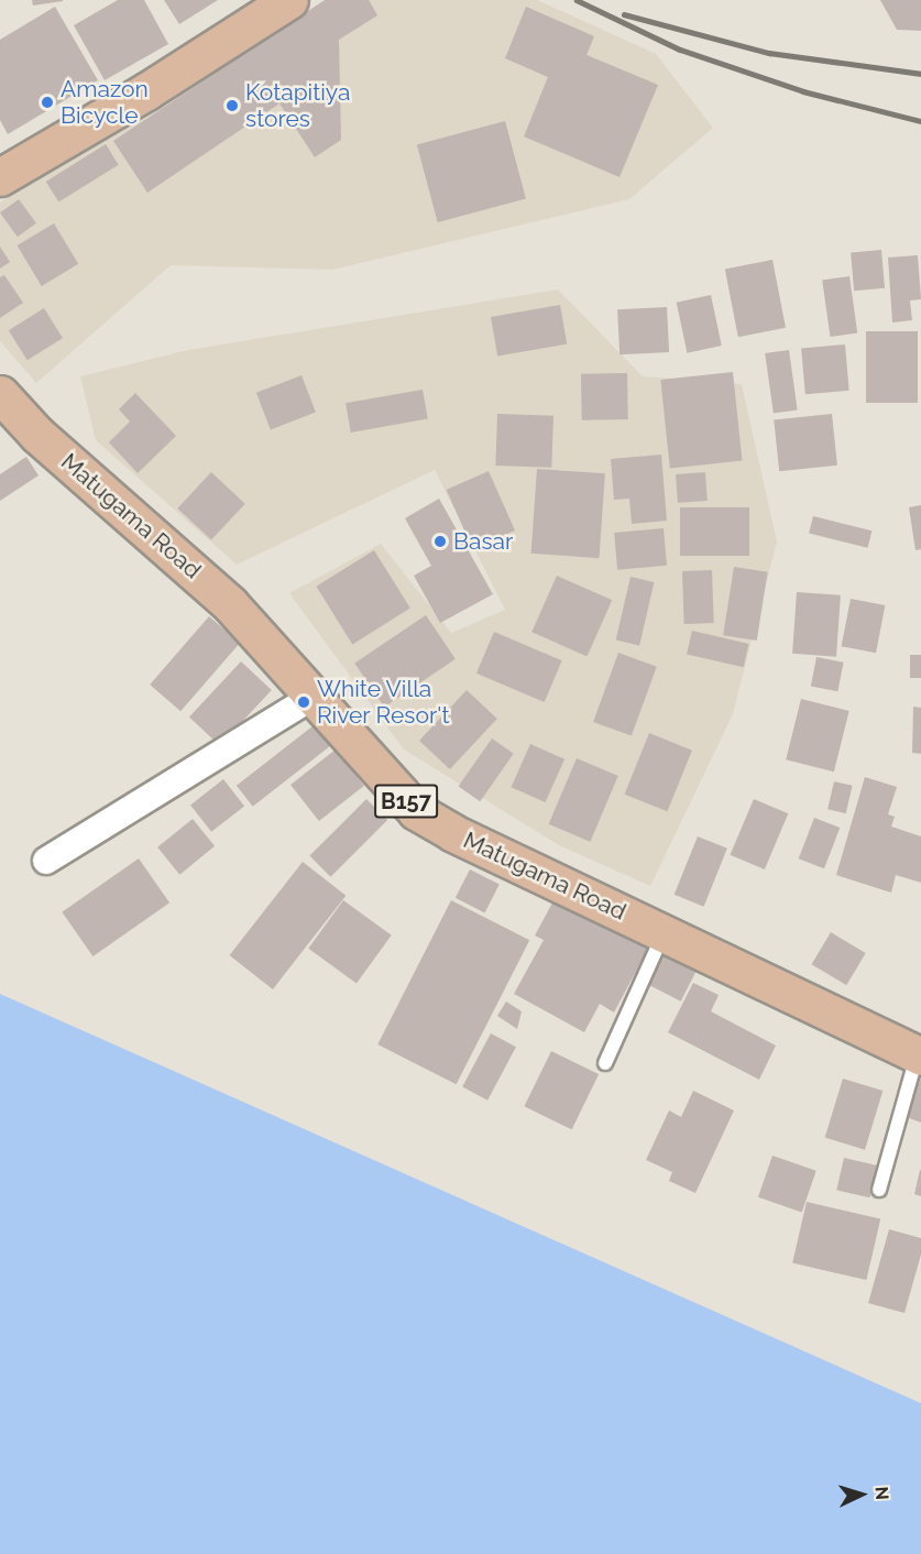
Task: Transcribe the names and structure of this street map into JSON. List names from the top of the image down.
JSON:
{
  "streets": {
    "main road": ["Matugama Road", "B157"]
  },
  "places": [
    "Amazon Bicycle",
    "Kotapitiya stores",
    "Basar",
    "White Villa River Resor't"
  ],
  "north": "right"
}
